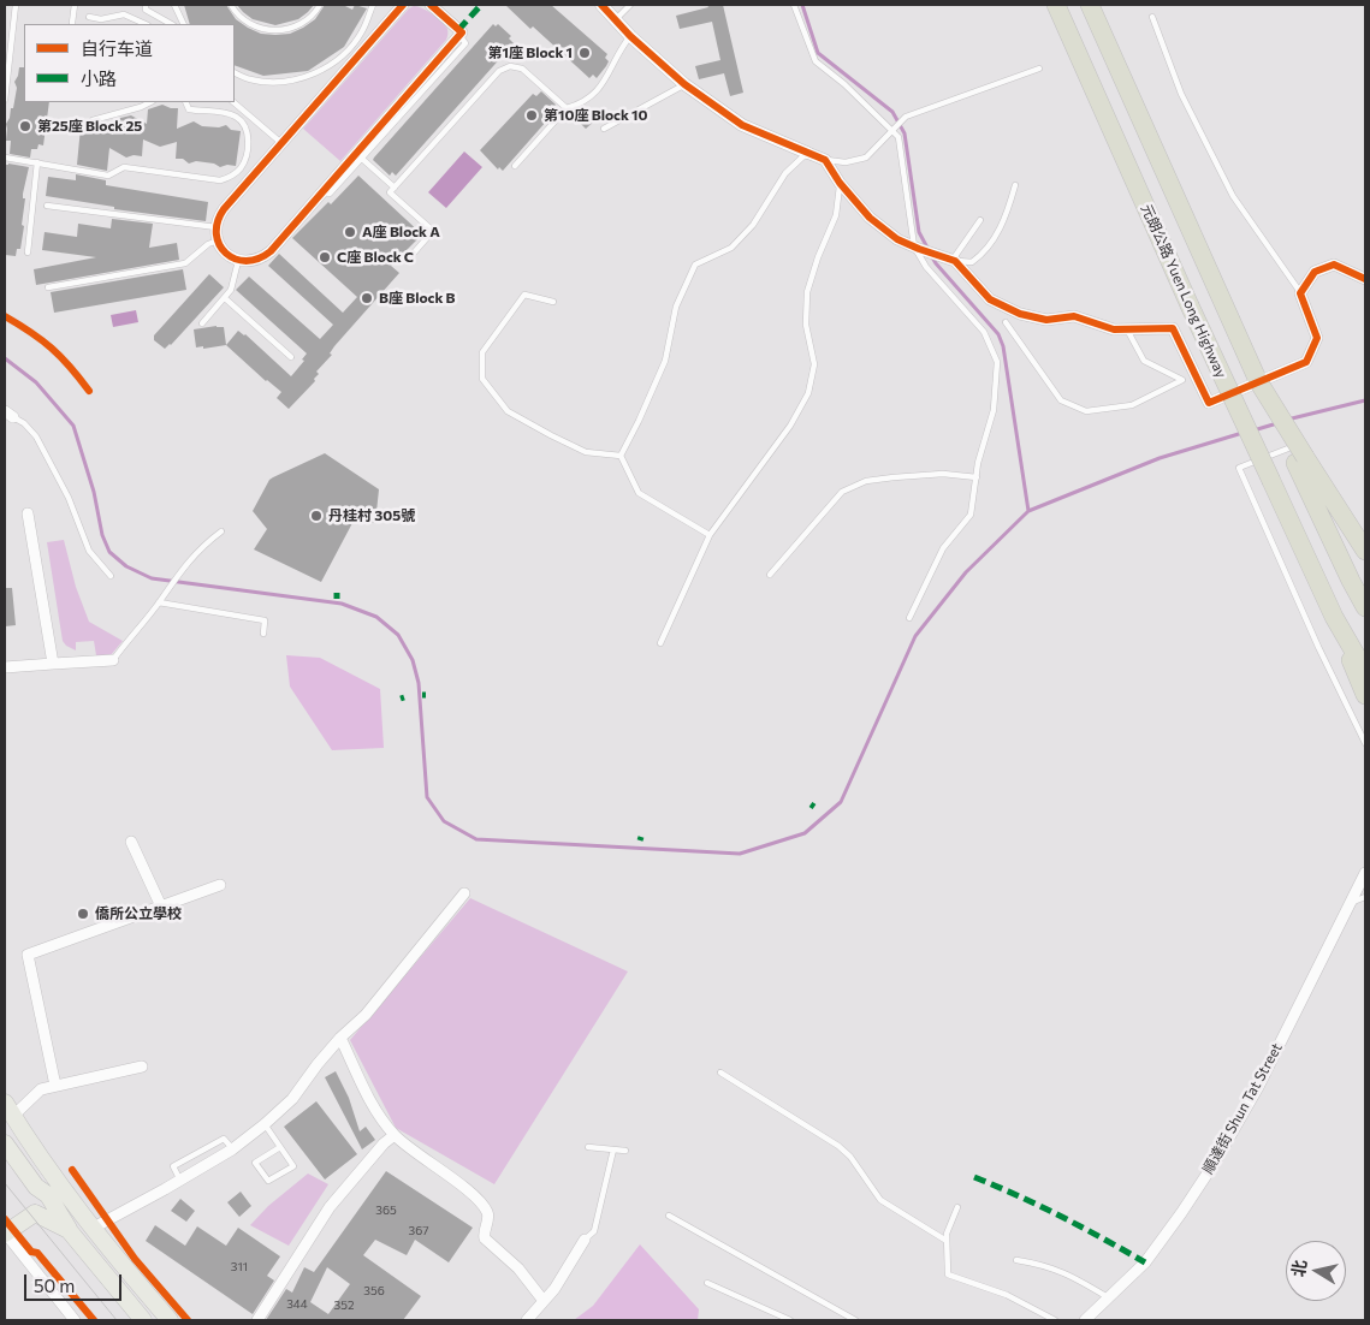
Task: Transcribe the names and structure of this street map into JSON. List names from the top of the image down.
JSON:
{
  "streets": {
    "highway": ["元朗公路 Yuen Long Highway"],
    "street": ["順達街 Shun Tat Street"]
  },
  "places": [
    "第1座 Block 1",
    "第10座 Block 10",
    "第25座 Block 25",
    "A座 Block A",
    "C座 Block C",
    "B座 Block B",
    "丹桂村 305號",
    "僑所公立學校"
  ],
  "house_numbers": [
    "365",
    "367",
    "311",
    "356",
    "344",
    "352"
  ],
  "legend": ["自行车道", "小路"],
  "scale_bar": "50 m",
  "north": "left"
}
